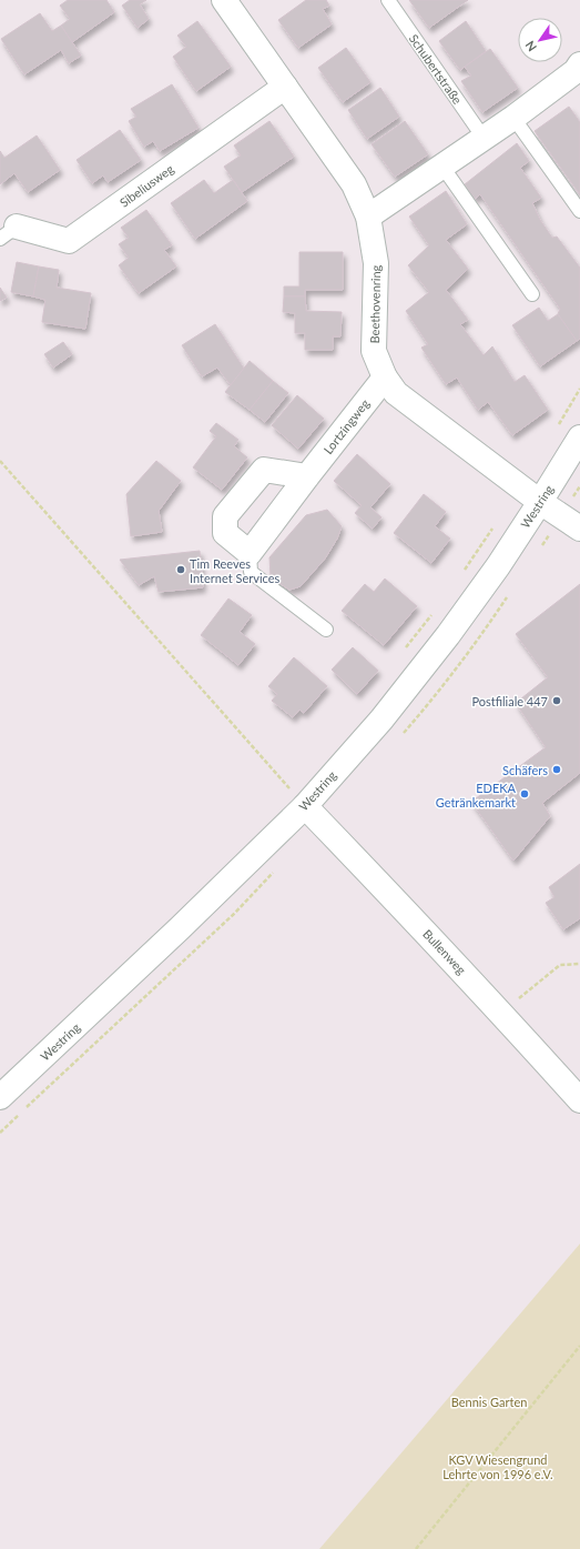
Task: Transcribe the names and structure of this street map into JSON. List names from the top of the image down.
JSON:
{
  "streets": {
    "street": [
      "Sibeliusweg",
      "Beethovenring",
      "Lortzingweg",
      "Westring",
      "Bullenweg"
    ],
    "lane": ["Schubertstraße"]
  },
  "crossings": [
    ["Sibeliusweg", "Beethovenring"],
    ["Beethovenring", "Lortzingweg"],
    ["Beethovenring", "Westring"],
    ["Westring", "Bullenweg"]
  ],
  "parks": ["Bennis Garten", "KGV Wiesengrund Lehrte von 1996 e.V."],
  "places": [
    "Tim Reeves Internet Services",
    "Postfiliale 447",
    "Schäfers",
    "EDEKA Getränkemarkt"
  ],
  "north": "bottom left"
}
